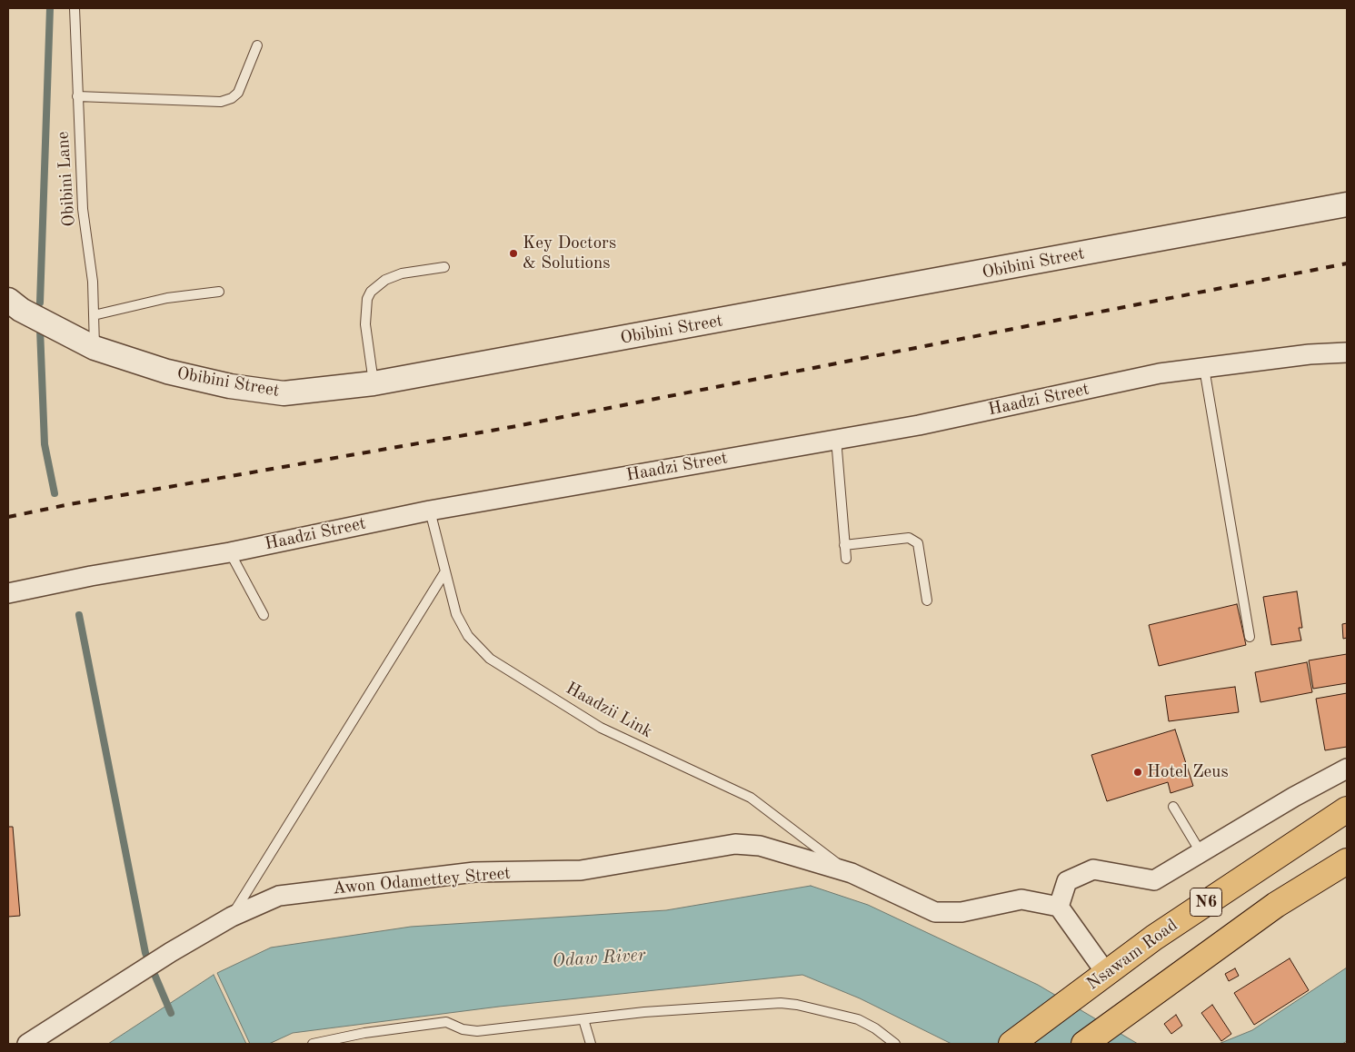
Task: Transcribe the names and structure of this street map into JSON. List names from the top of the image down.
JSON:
{
  "streets": {
    "highway": ["N6", "Nsawam Road"],
    "street": ["Obibini Street", "Haadzi Street", "Awon Odamettey Street"],
    "lane": ["Obibini Lane", "Haadzii Link"]
  },
  "crossings": [
    ["Obibini Lane", "Obibini Street"],
    ["Haadzi Street", "Haadzii Link"],
    ["Haadzii Link", "Awon Odamettey Street"]
  ],
  "water": ["Odaw River"],
  "places": ["Key Doctors & Solutions", "Hotel Zeus"]
}
